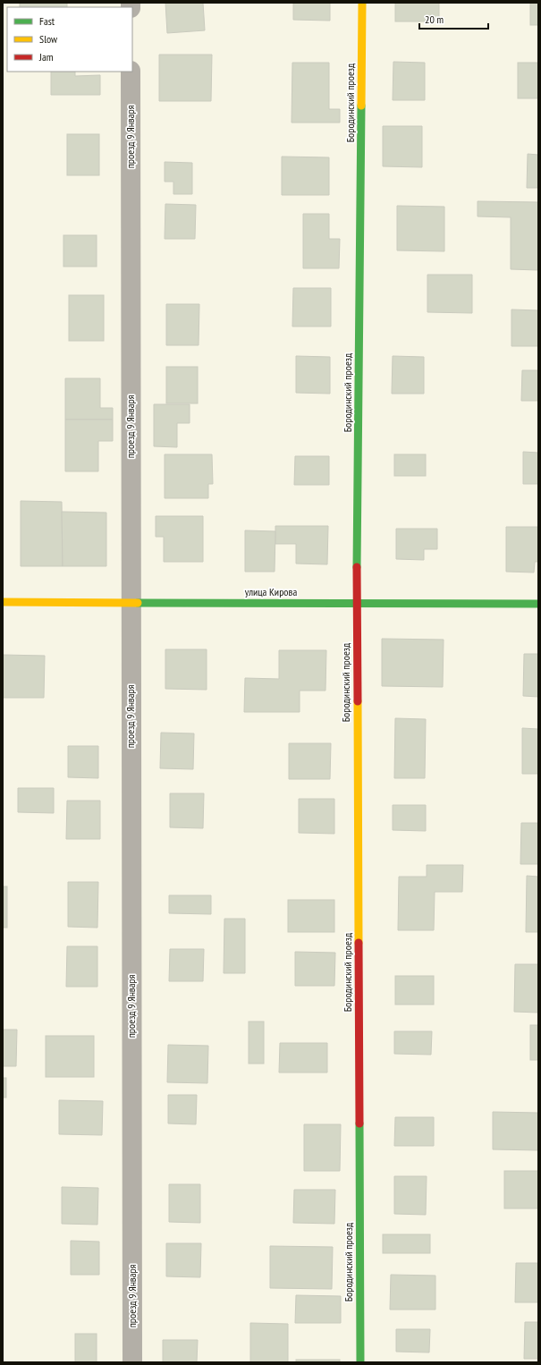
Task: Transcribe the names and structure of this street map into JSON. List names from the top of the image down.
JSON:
{
  "streets": {
    "street": ["Бородинский проезд", "проезд 9 Января", "улица Кирова"]
  },
  "crossings": [
    ["Бородинский проезд", "улица Кирова"],
    ["проезд 9 Января", "улица Кирова"]
  ],
  "legend": ["Fast", "Slow", "Jam"],
  "scale_bar": "20 m"
}
